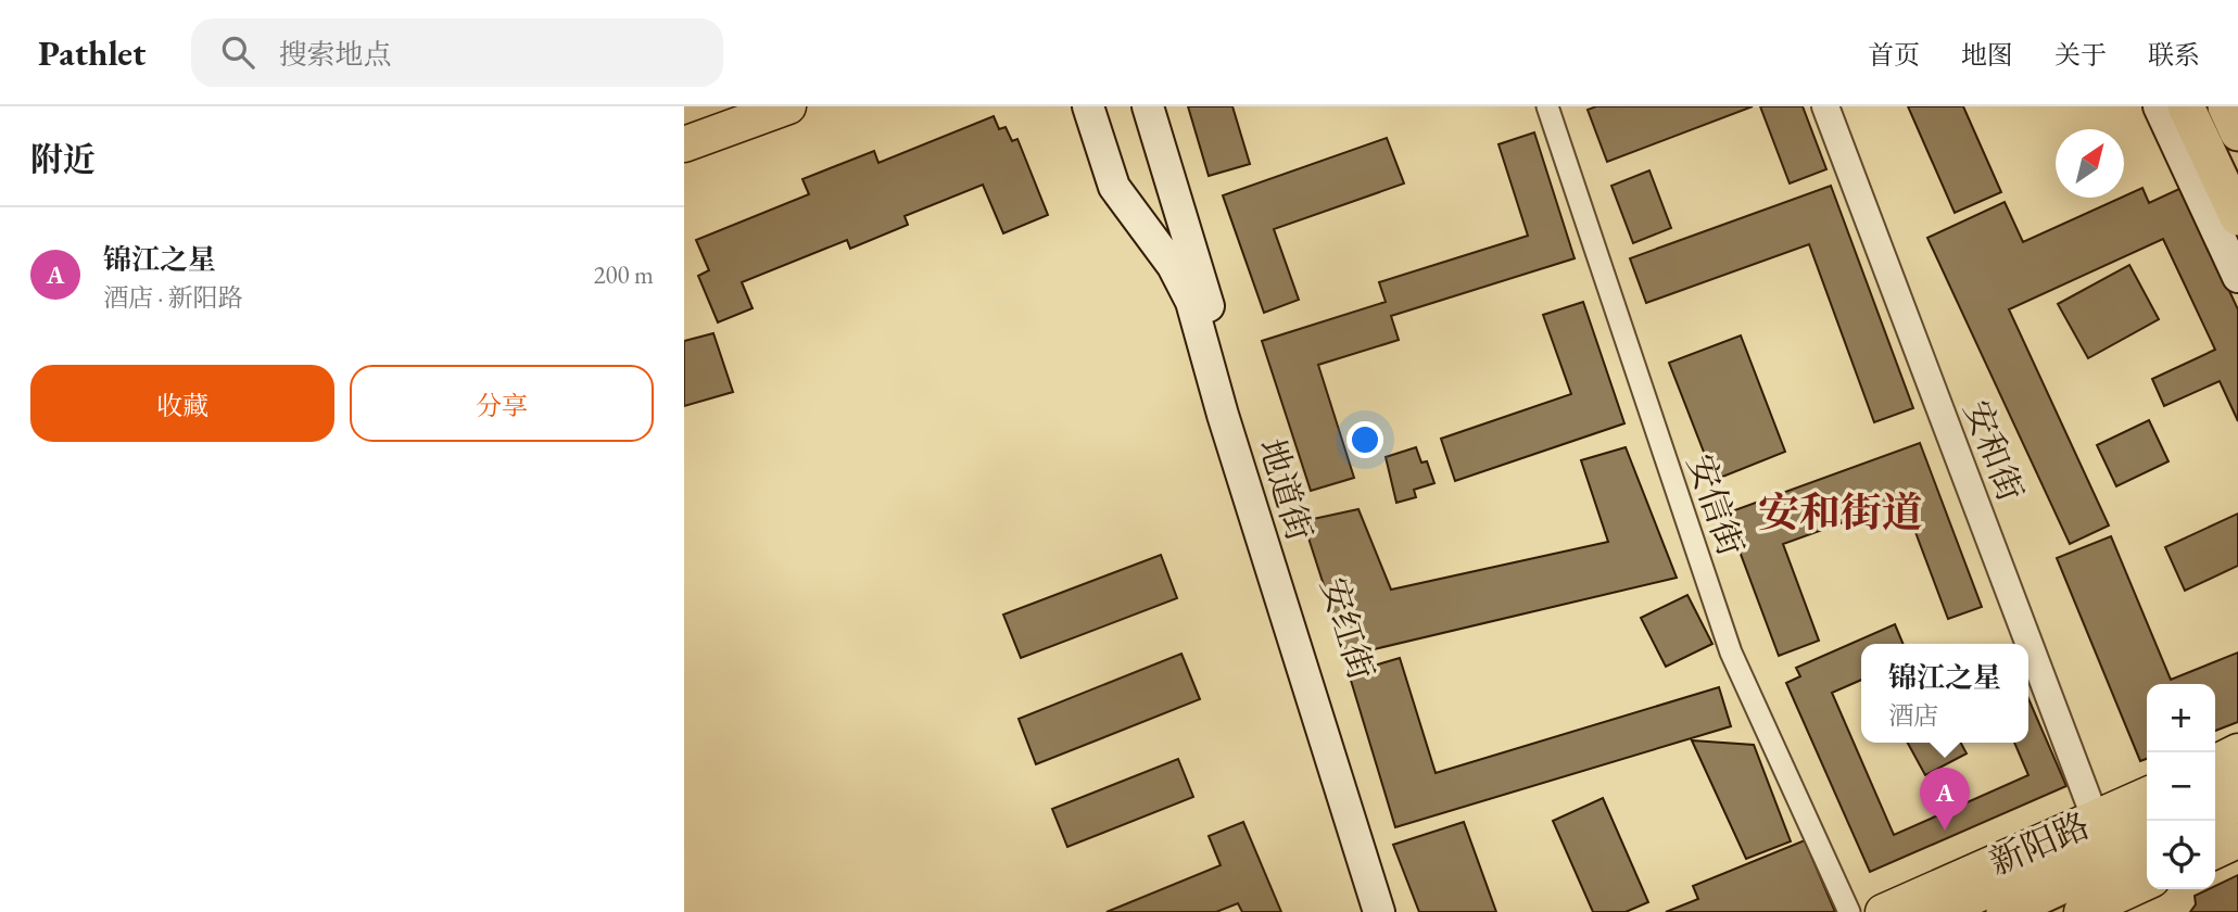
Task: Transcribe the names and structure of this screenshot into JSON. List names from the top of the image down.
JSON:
{
  "streets": {
    "highway": ["新阳路"],
    "main road": ["地道街", "安红街"],
    "street": ["安和街", "安信街"]
  },
  "crossings": [
    ["安和街", "新阳路"]
  ],
  "districts": ["安和街道"],
  "north": "top right",
  "page": {
    "header": "Pathlet",
    "search": "搜索地点",
    "nav": [
      "首页",
      "地图",
      "关于",
      "联系"
    ],
    "heading": "附近",
    "list": [
      {
        "mark": "A",
        "name": "锦江之星",
        "note": "酒店 · 新阳路",
        "value": "200 m"
      }
    ],
    "buttons": ["收藏", "分享"],
    "popup": ["锦江之星", "酒店"],
    "map_buttons": ["+", "−"],
    "pins": "A"
  }
}
